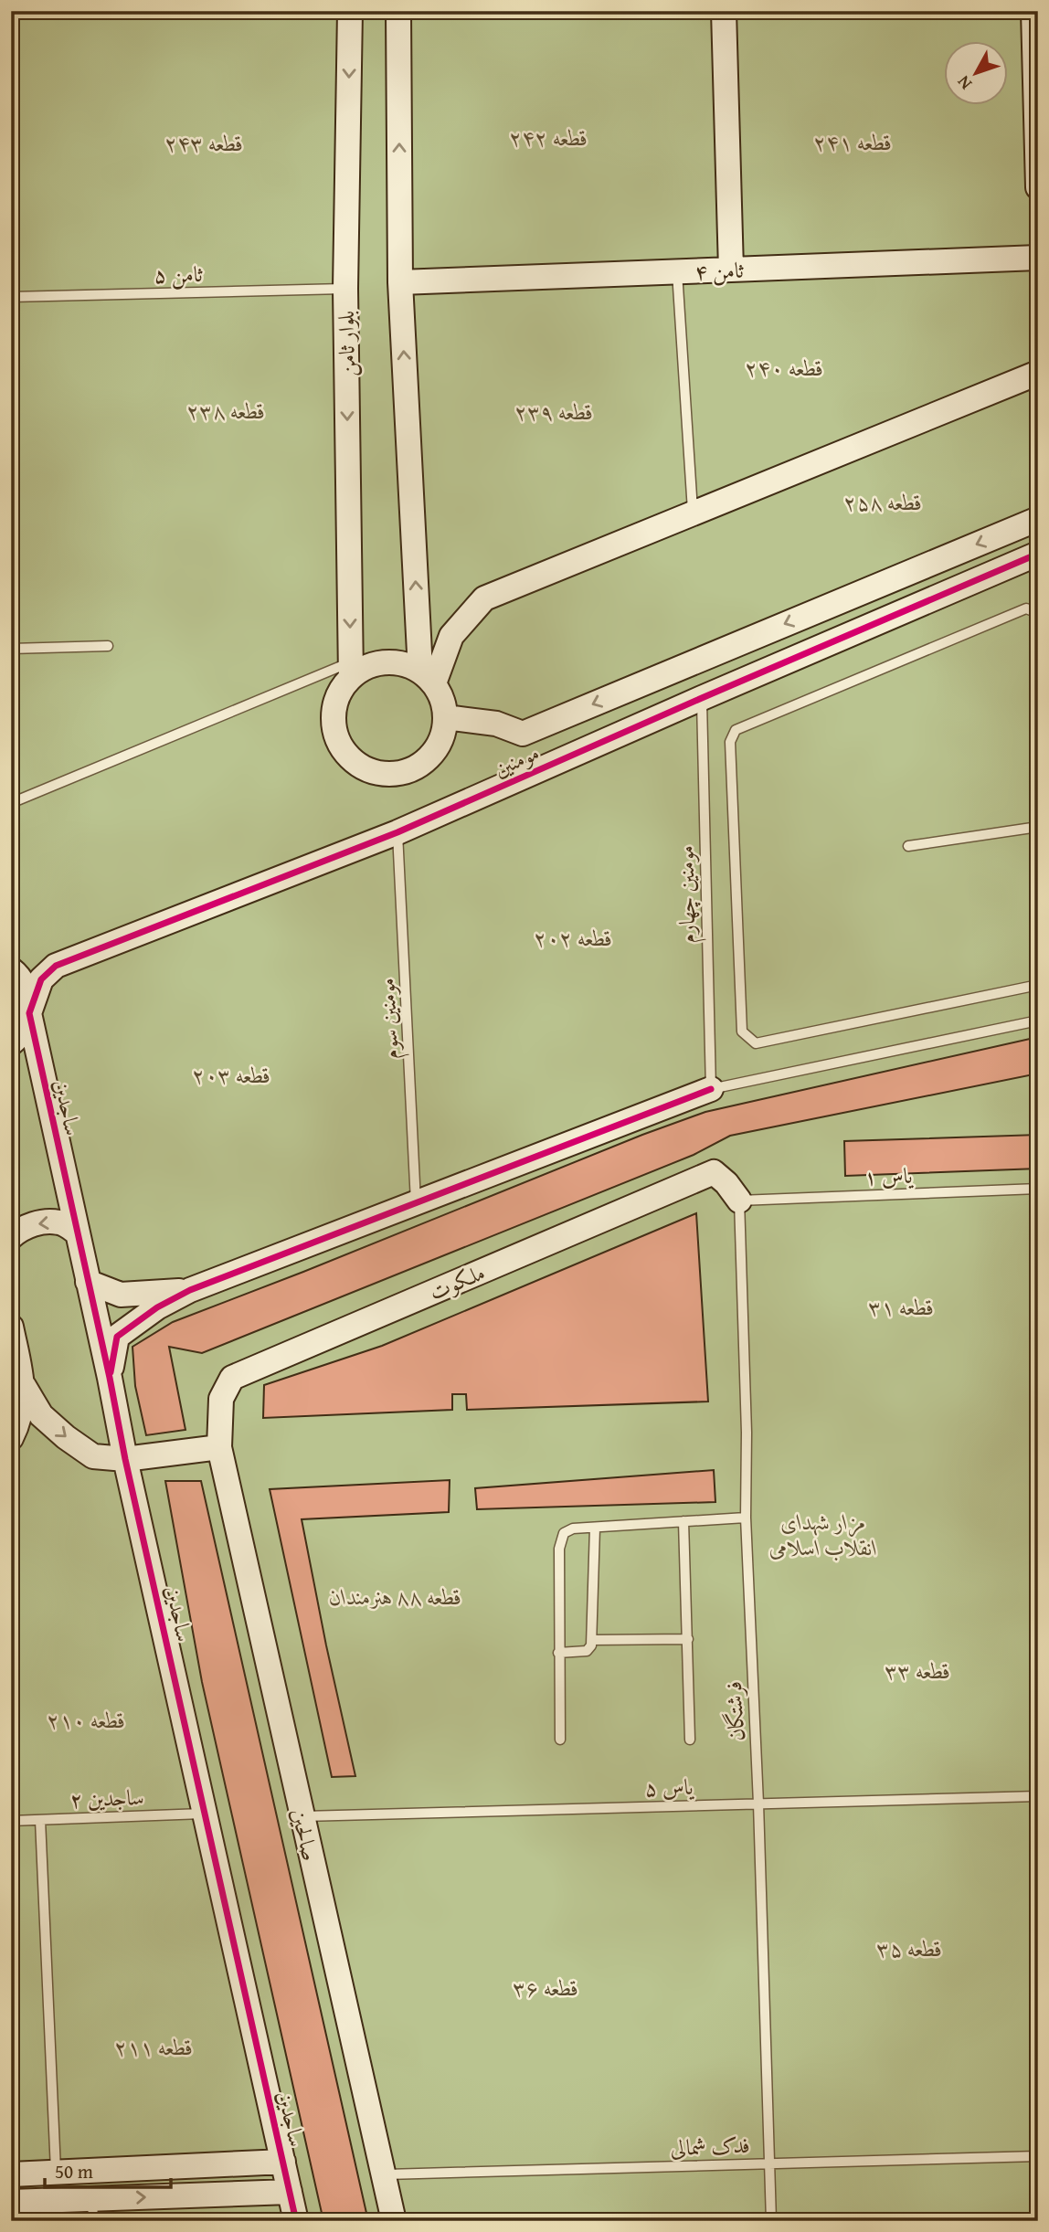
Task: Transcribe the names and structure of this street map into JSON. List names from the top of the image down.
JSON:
{
  "streets": {
    "street": [
      "ثامن ۴",
      "بلوار ثامن",
      "مومنین",
      "ساجدین",
      "ملکوت",
      "صالحین"
    ],
    "lane": [
      "ثامن ۵",
      "مومنین چهارم",
      "مومنین سوم",
      "یاس ۱",
      "فرشتگان",
      "یاس ۵",
      "ساجدین ۲",
      "فدک شمالی"
    ]
  },
  "crossings": [
    ["ثامن ۵", "بلوار ثامن"],
    ["بلوار ثامن", "مومنین"],
    ["مومنین", "مومنین چهارم"],
    ["مومنین", "مومنین سوم"],
    ["مومنین", "ساجدین"],
    ["ساجدین", "ساجدین ۲"],
    ["یاس ۱", "ملکوت"],
    ["یاس ۱", "فرشتگان"],
    ["ملکوت", "فرشتگان"],
    ["ملکوت", "صالحین"],
    ["فرشتگان", "یاس ۵"],
    ["فرشتگان", "فدک شمالی"],
    ["یاس ۵", "صالحین"],
    ["صالحین", "فدک شمالی"]
  ],
  "parks": [
    "قطعه ۲۴۲",
    "قطعه ۲۴۱",
    "قطعه ۲۴۳",
    "قطعه ۲۴۰",
    "قطعه ۲۳۸",
    "قطعه ۲۳۹",
    "قطعه ۲۵۸",
    "قطعه ۲۰۲",
    "قطعه ۲۰۳",
    "قطعه ۳۱",
    "مزار شهدای انقلاب اسلامی",
    "قطعه ۸۸ هنرمندان",
    "قطعه ۳۳",
    "قطعه ۲۱۰",
    "قطعه ۳۵",
    "قطعه ۳۶",
    "قطعه ۲۱۱"
  ],
  "scale_bar": "50 m",
  "north": "bottom left"
}
